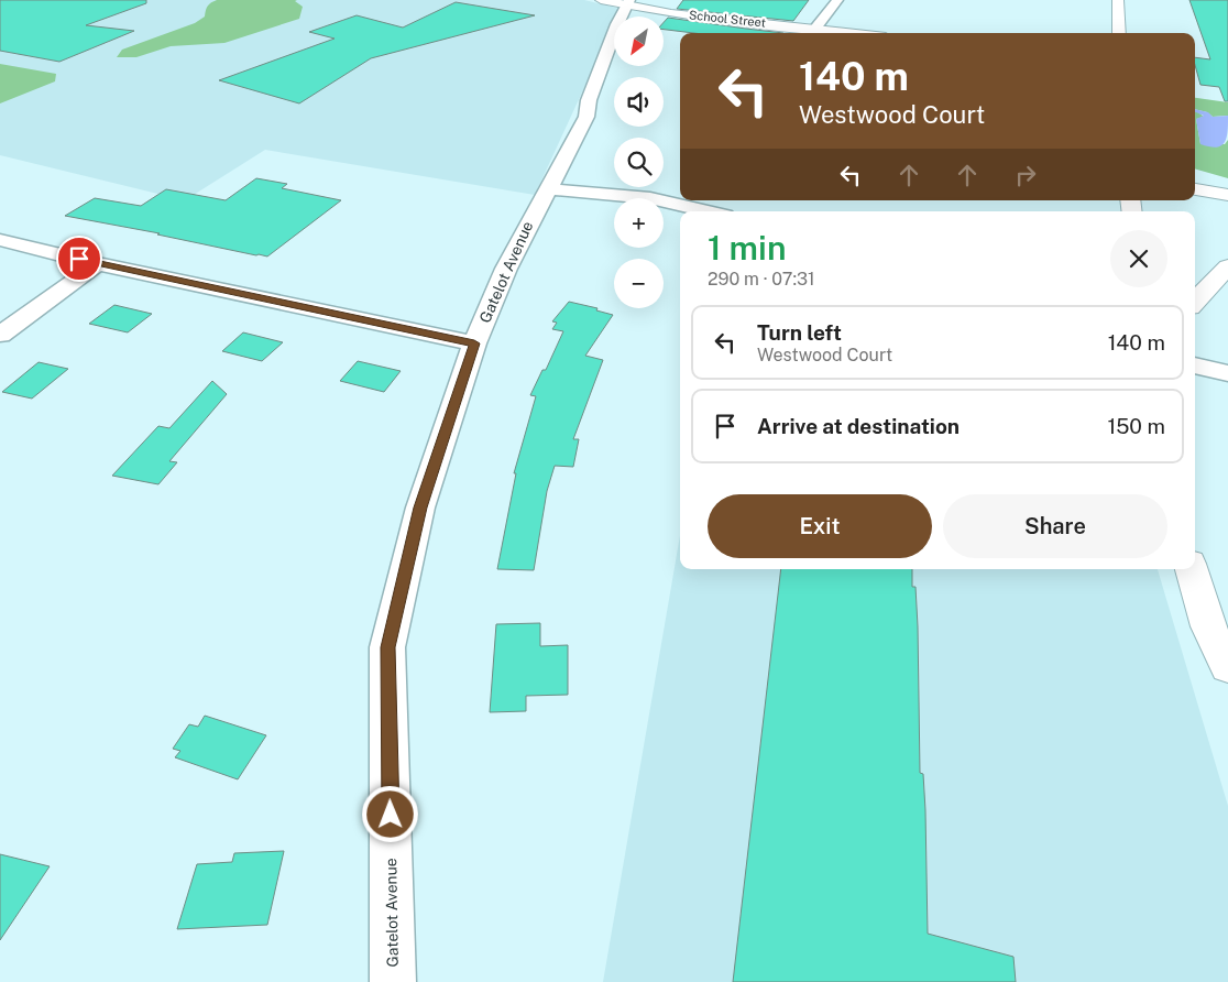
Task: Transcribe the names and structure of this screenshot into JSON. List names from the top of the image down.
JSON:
{
  "streets": {
    "street": ["School Street", "Gatelot Avenue"]
  },
  "crossings": [
    ["School Street", "Gatelot Avenue"]
  ],
  "north": "bottom left",
  "page": {
    "map_buttons": ["+", "−"],
    "turn": ["140 m", "Westwood Court"],
    "heading": ["1 min", "290 m · 07:31"],
    "list": [
      {
        "name": "Turn left",
        "note": "Westwood Court",
        "value": "140 m"
      },
      {
        "name": "Arrive at destination",
        "value": "150 m"
      }
    ],
    "buttons": ["Exit", "Share"]
  }
}
